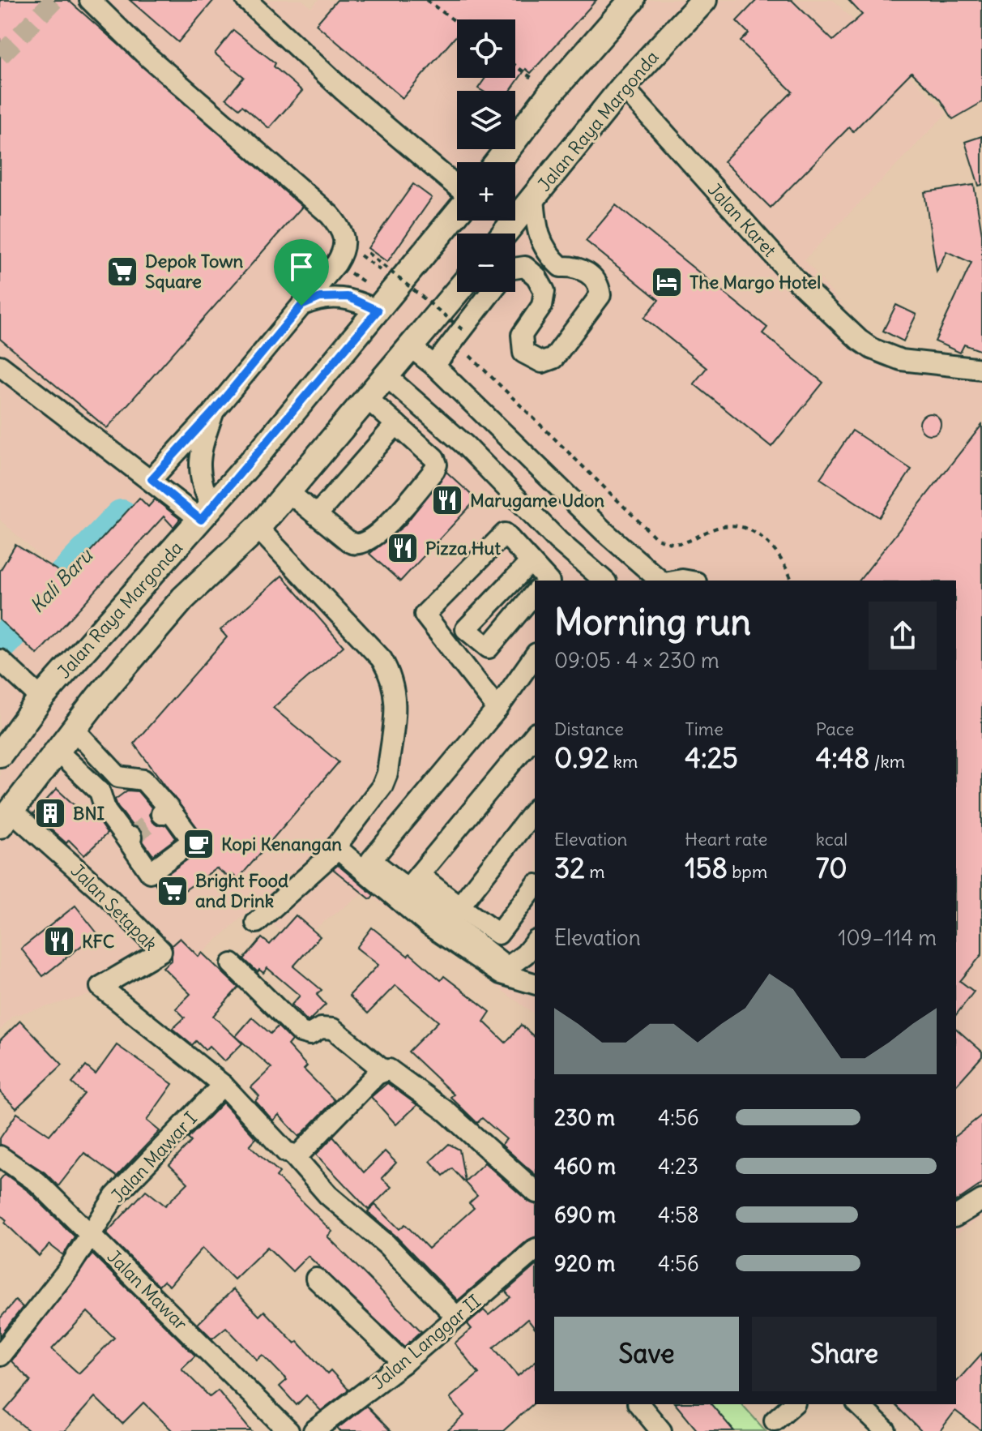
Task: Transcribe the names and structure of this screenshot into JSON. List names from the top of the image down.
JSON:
{
  "streets": {
    "main road": ["Jalan Raya Margonda"],
    "street": [
      "Jalan Karet",
      "Jalan Setapak",
      "Jalan Mawar I",
      "Jalan Mawar",
      "Jalan Langgar II"
    ]
  },
  "crossings": [
    ["Jalan Raya Margonda", "Jalan Karet"],
    ["Jalan Setapak", "Jalan Mawar I"],
    ["Jalan Mawar I", "Jalan Mawar"]
  ],
  "water": ["Kali Baru"],
  "places": {
    "supermarket": ["Depok Town Square", "Bright Food and Drink"],
    "hotel": ["The Margo Hotel"],
    "restaurant": ["Marugame Udon", "Pizza Hut", "KFC"],
    "building": ["BNI"],
    "cafe": ["Kopi Kenangan"]
  },
  "page": {
    "map_buttons": ["+", "−"],
    "heading": ["Morning run", "09:05 · 4 × 230 m"],
    "stats": [
      ["Distance", "0.92 km"],
      ["Time", "4:25"],
      ["Pace", "4:48 /km"],
      ["Elevation", "32 m"],
      ["Heart rate", "158 bpm"],
      ["kcal", "70"]
    ],
    "chart": ["Elevation", "109–114 m"],
    "list": [
      {
        "name": "230 m",
        "note": "4:56"
      },
      {
        "name": "460 m",
        "note": "4:23"
      },
      {
        "name": "690 m",
        "note": "4:58"
      },
      {
        "name": "920 m",
        "note": "4:56"
      }
    ],
    "buttons": ["Save", "Share"]
  }
}
